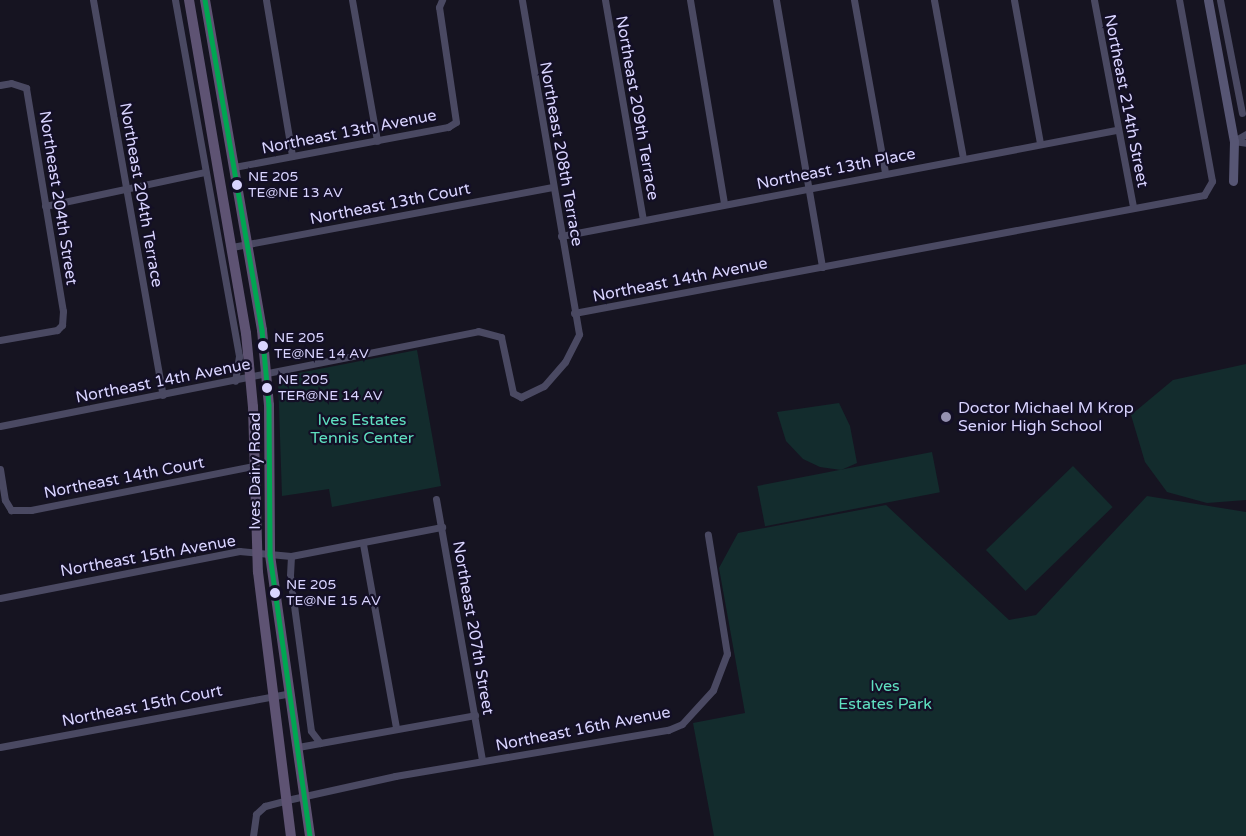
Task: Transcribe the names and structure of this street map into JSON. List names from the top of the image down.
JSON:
{
  "streets": {
    "main road": ["Ives Dairy Road"],
    "street": [
      "Northeast 214th Street",
      "Northeast 209th Terrace",
      "Northeast 13th Avenue",
      "Northeast 208th Terrace",
      "Northeast 13th Place",
      "Northeast 204th Terrace",
      "Northeast 204th Street",
      "Northeast 13th Court",
      "Northeast 14th Avenue",
      "Northeast 14th Court",
      "Northeast 15th Avenue",
      "Northeast 207th Street",
      "Northeast 15th Court",
      "Northeast 16th Avenue"
    ]
  },
  "crossings": [
    ["Northeast 214th Street", "Northeast 13th Place"],
    ["Northeast 214th Street", "Northeast 14th Avenue"],
    ["Northeast 209th Terrace", "Northeast 13th Place"],
    ["Northeast 13th Avenue", "Ives Dairy Road"],
    ["Northeast 208th Terrace", "Northeast 13th Place"],
    ["Northeast 208th Terrace", "Northeast 13th Court"],
    ["Northeast 208th Terrace", "Northeast 14th Avenue"],
    ["Northeast 204th Terrace", "Northeast 14th Avenue"],
    ["Northeast 13th Court", "Ives Dairy Road"],
    ["Northeast 14th Avenue", "Ives Dairy Road"],
    ["Ives Dairy Road", "Northeast 14th Court"],
    ["Ives Dairy Road", "Northeast 15th Avenue"],
    ["Ives Dairy Road", "Northeast 15th Court"],
    ["Ives Dairy Road", "Northeast 16th Avenue"],
    ["Northeast 15th Avenue", "Northeast 207th Street"],
    ["Northeast 207th Street", "Northeast 16th Avenue"]
  ],
  "parks": ["Ives Estates Tennis Center", "Ives Estates Park"],
  "places": [
    "NE 205 TE@NE 13 AV",
    "NE 205 TE@NE 14 AV",
    "NE 205 TER@NE 14 AV",
    "Doctor Michael M Krop Senior High School",
    "NE 205 TE@NE 15 AV"
  ]
}
